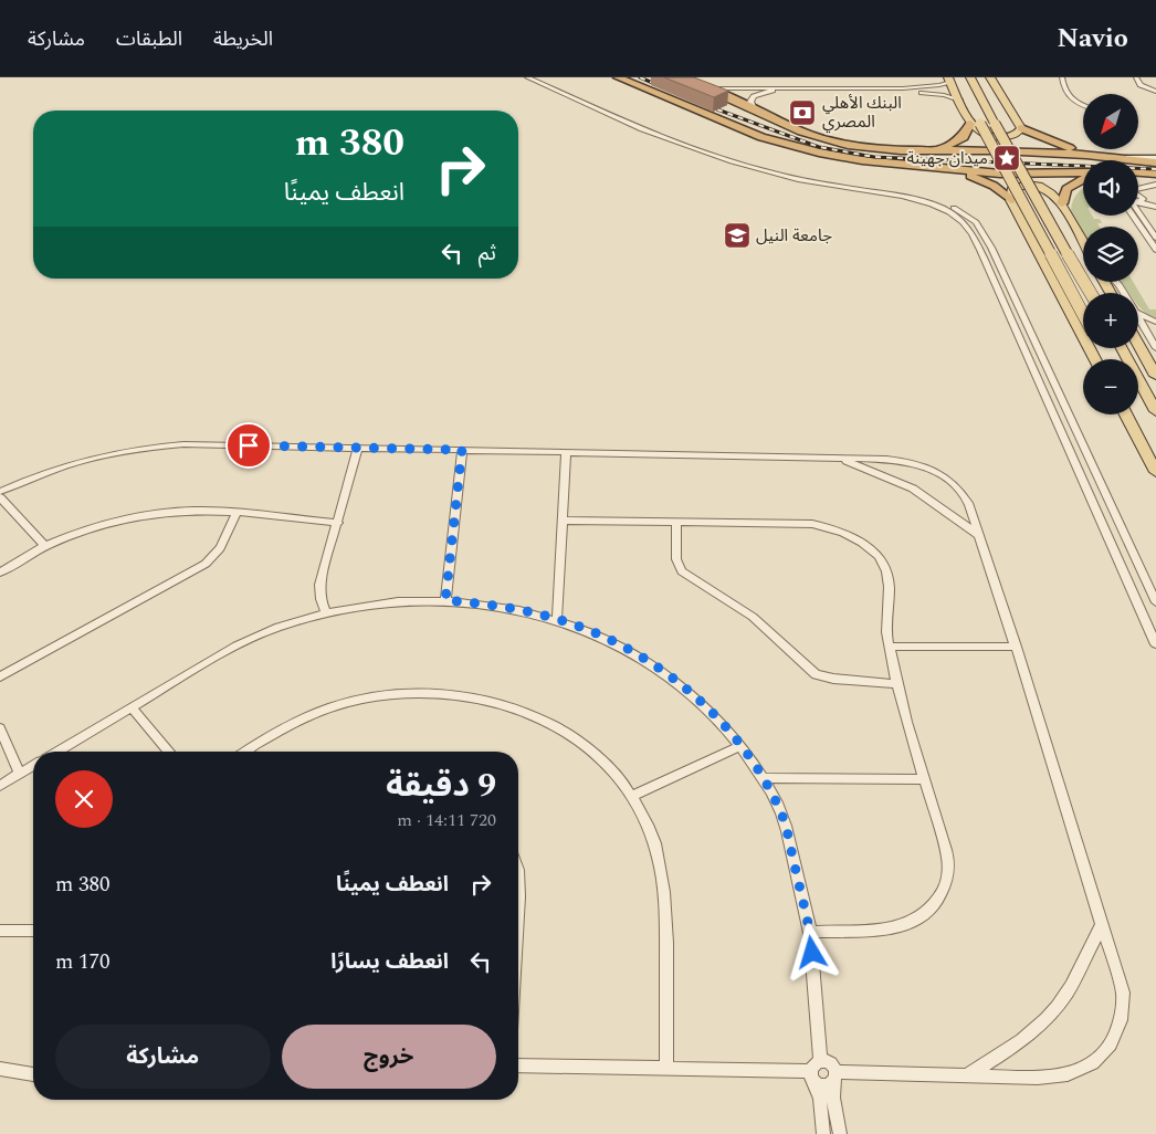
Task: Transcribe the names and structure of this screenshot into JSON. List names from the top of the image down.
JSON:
{
  "places": {
    "bank": ["البنك الأهلي المصري"],
    "place": ["ميدان جهينة"],
    "school or university": ["جامعة النيل"]
  },
  "north": "bottom left",
  "page": {
    "header": "Navio",
    "nav": ["الخريطة", "الطبقات", "مشاركة"],
    "map_buttons": ["+", "−"],
    "turn": ["380 m", "انعطف يمينًا"],
    "then": "ثم",
    "heading": ["9 دقيقة", "720 m · 14:11"],
    "list": [
      {
        "name": "انعطف يمينًا",
        "value": "380 m"
      },
      {
        "name": "انعطف يسارًا",
        "value": "170 m"
      }
    ],
    "buttons": ["خروج", "مشاركة"]
  }
}
